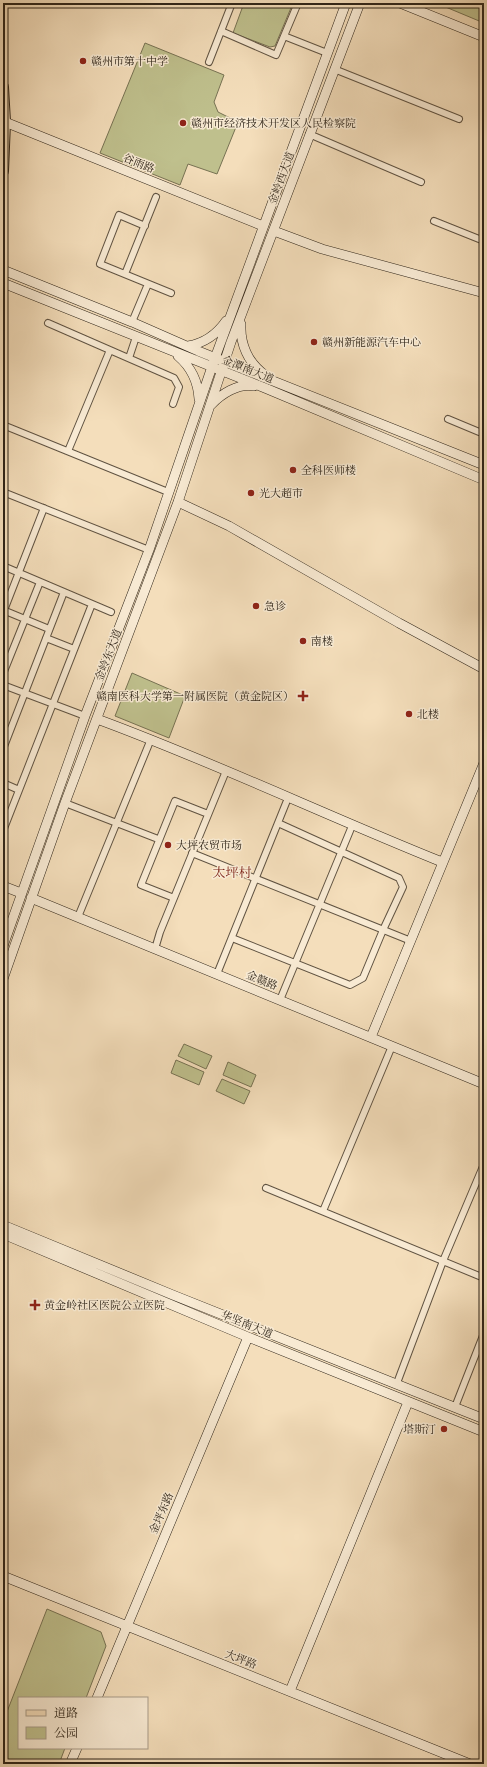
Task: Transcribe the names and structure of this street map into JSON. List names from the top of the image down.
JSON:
{
  "streets": {
    "main road": [
      "谷雨路",
      "金岭西大道",
      "金潭南大道",
      "金岭东大道",
      "金赣路",
      "华坚南大道",
      "金坪东路",
      "大坪路"
    ]
  },
  "crossings": [
    ["谷雨路", "金岭西大道"],
    ["金岭西大道", "金潭南大道"],
    ["金岭西大道", "金岭东大道"],
    ["金潭南大道", "金岭东大道"],
    ["金岭东大道", "金赣路"],
    ["华坚南大道", "金坪东路"],
    ["金坪东路", "大坪路"]
  ],
  "districts": ["太坪村"],
  "places": {
    "other": [
      "赣州市第十中学",
      "赣州市经济技术开发区人民检察院",
      "赣州新能源汽车中心",
      "全科医师楼",
      "光大超市",
      "急诊",
      "南楼",
      "北楼",
      "大坪农贸市场",
      "塔斯汀"
    ],
    "health": ["赣南医科大学第一附属医院（黄金院区）", "黄金岭社区医院公立医院"]
  },
  "legend": ["道路", "公园"]
}
